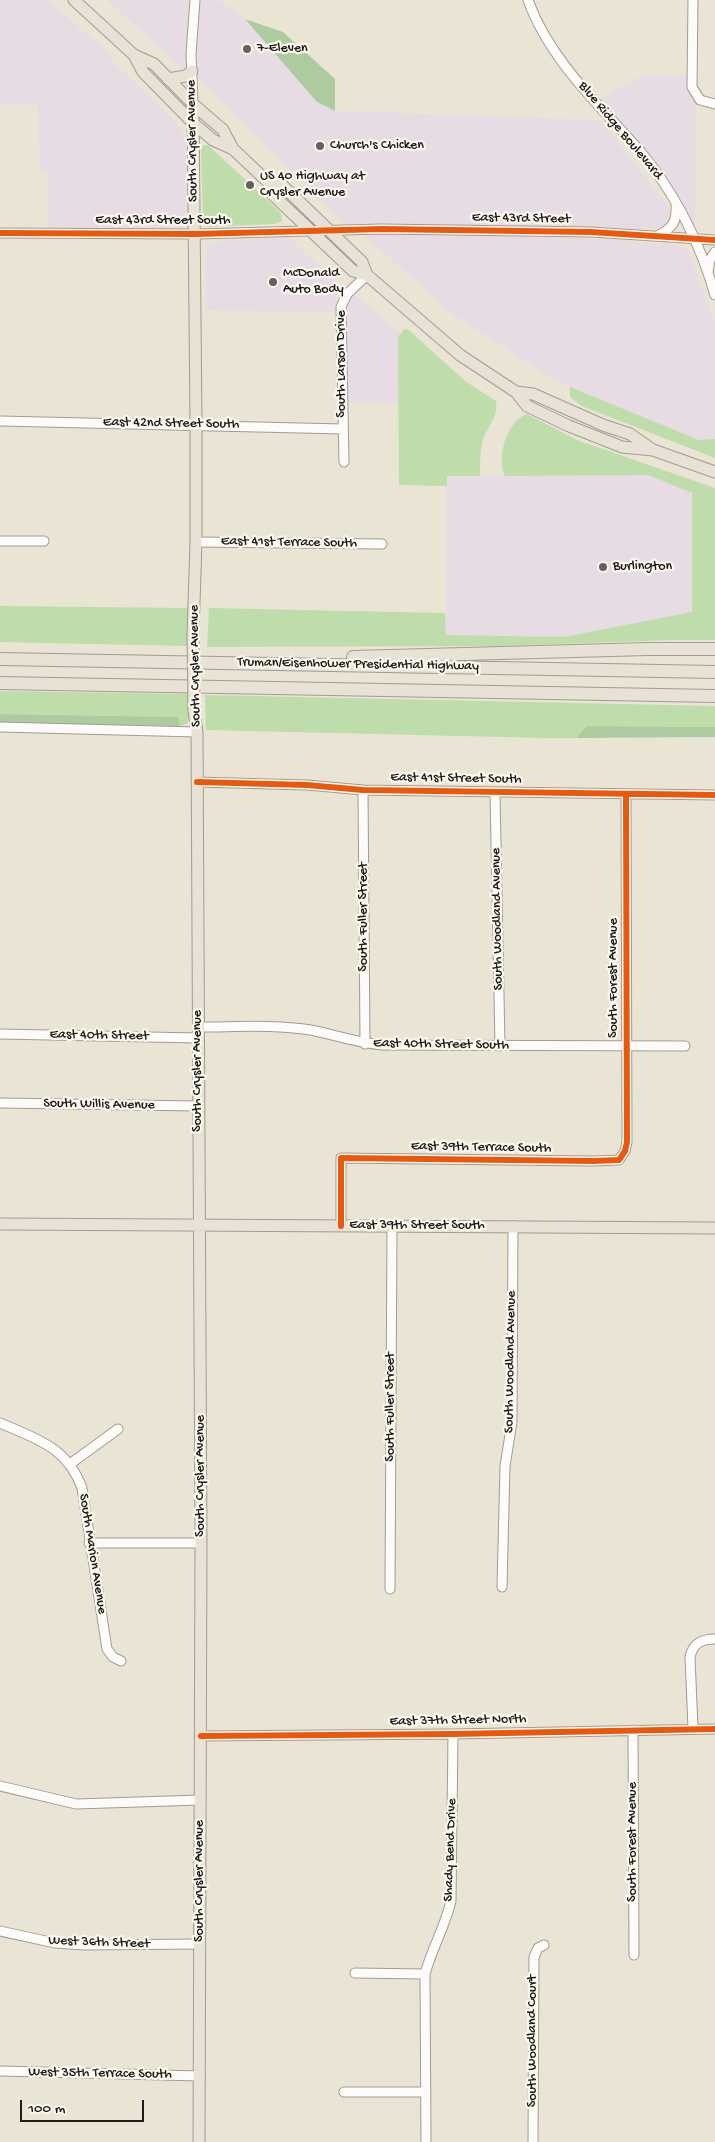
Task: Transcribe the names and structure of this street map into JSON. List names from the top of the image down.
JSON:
{
  "streets": {
    "highway": ["Truman/Eisenhower Presidential Highway"],
    "main road": ["South Crysler Avenue", "East 39th Street South"],
    "street": [
      "Blue Ridge Boulevard",
      "East 43rd Street",
      "East 43rd Street South",
      "South Larson Drive",
      "East 42nd Street South",
      "East 41st Terrace South",
      "East 41st Street South",
      "South Fuller Street",
      "South Woodland Avenue",
      "South Forest Avenue",
      "East 40th Street",
      "East 40th Street South",
      "South Willis Avenue",
      "East 39th Terrace South",
      "South Marion Avenue",
      "East 37th Street North",
      "Shady Bend Drive",
      "West 36th Street",
      "South Woodland Court",
      "West 35th Terrace South"
    ]
  },
  "crossings": [
    ["Blue Ridge Boulevard", "East 43rd Street"],
    ["South Crysler Avenue", "East 43rd Street South"],
    ["South Crysler Avenue", "East 42nd Street South"],
    ["South Crysler Avenue", "East 41st Terrace South"],
    ["South Crysler Avenue", "East 41st Street South"],
    ["South Crysler Avenue", "East 40th Street"],
    ["South Crysler Avenue", "East 40th Street South"],
    ["South Crysler Avenue", "South Willis Avenue"],
    ["South Crysler Avenue", "East 39th Street South"],
    ["South Crysler Avenue", "East 37th Street North"],
    ["South Crysler Avenue", "West 36th Street"],
    ["South Crysler Avenue", "West 35th Terrace South"],
    ["East 43rd Street", "East 43rd Street South"],
    ["South Larson Drive", "East 42nd Street South"],
    ["East 41st Street South", "South Fuller Street"],
    ["East 41st Street South", "South Woodland Avenue"],
    ["East 41st Street South", "South Forest Avenue"],
    ["South Fuller Street", "East 40th Street South"],
    ["South Fuller Street", "East 39th Street South"],
    ["South Woodland Avenue", "East 40th Street South"],
    ["South Woodland Avenue", "East 39th Street South"],
    ["South Forest Avenue", "East 40th Street South"],
    ["South Forest Avenue", "East 39th Terrace South"],
    ["South Forest Avenue", "East 37th Street North"],
    ["East 40th Street", "East 40th Street South"],
    ["East 39th Terrace South", "East 39th Street South"],
    ["East 37th Street North", "Shady Bend Drive"]
  ],
  "places": [
    "7-Eleven",
    "Church's Chicken",
    "US 40 Highway at Crysler Avenue",
    "McDonald Auto Body",
    "Burlington"
  ],
  "scale_bar": "100 m"
}
